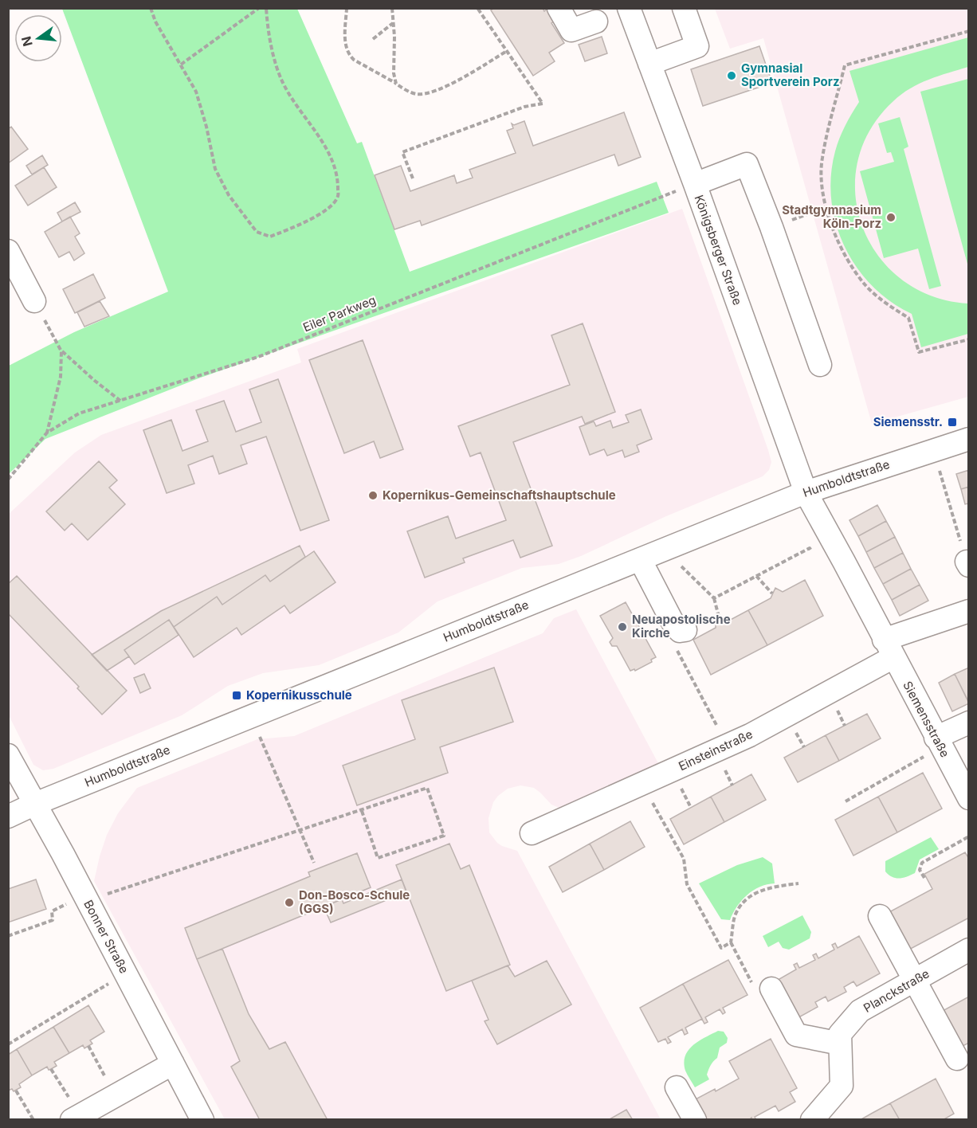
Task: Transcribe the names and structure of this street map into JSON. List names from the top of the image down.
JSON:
{
  "streets": {
    "street": [
      "Königsberger Straße",
      "Humboldtstraße",
      "Siemensstraße",
      "Einsteinstraße",
      "Bonner Straße",
      "Planckstraße"
    ],
    "path": ["Eiler Parkweg"]
  },
  "crossings": [
    ["Königsberger Straße", "Eiler Parkweg"],
    ["Königsberger Straße", "Humboldtstraße"],
    ["Königsberger Straße", "Siemensstraße"],
    ["Humboldtstraße", "Siemensstraße"],
    ["Humboldtstraße", "Bonner Straße"],
    ["Siemensstraße", "Einsteinstraße"]
  ],
  "places": {
    "other": [
      "Gymnasial Sportverein Porz",
      "Stadtgymnasium Köln-Porz",
      "Kopernikus-Gemeinschaftshauptschule",
      "Neuapostolische Kirche",
      "Don-Bosco-Schule (GGS)"
    ],
    "transit": ["Siemensstr.", "Kopernikusschule"]
  },
  "north": "left"
}
